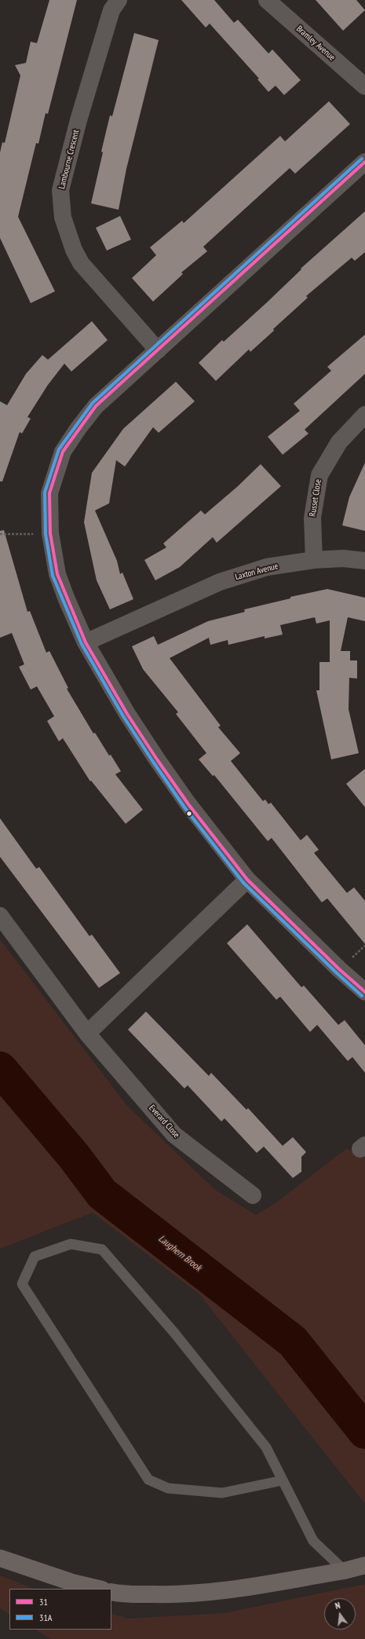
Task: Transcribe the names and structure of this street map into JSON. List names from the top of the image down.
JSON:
{
  "streets": {
    "street": [
      "Bramley Avenue",
      "Lambourne Crescent",
      "Russet Close",
      "Laxton Avenue",
      "Everard Close"
    ]
  },
  "crossings": [
    ["Russet Close", "Laxton Avenue"]
  ],
  "water": ["Laughern Brook"],
  "lines": ["transit line 31A", "transit line 31"],
  "legend": ["31", "31A"],
  "north": "top"
}
